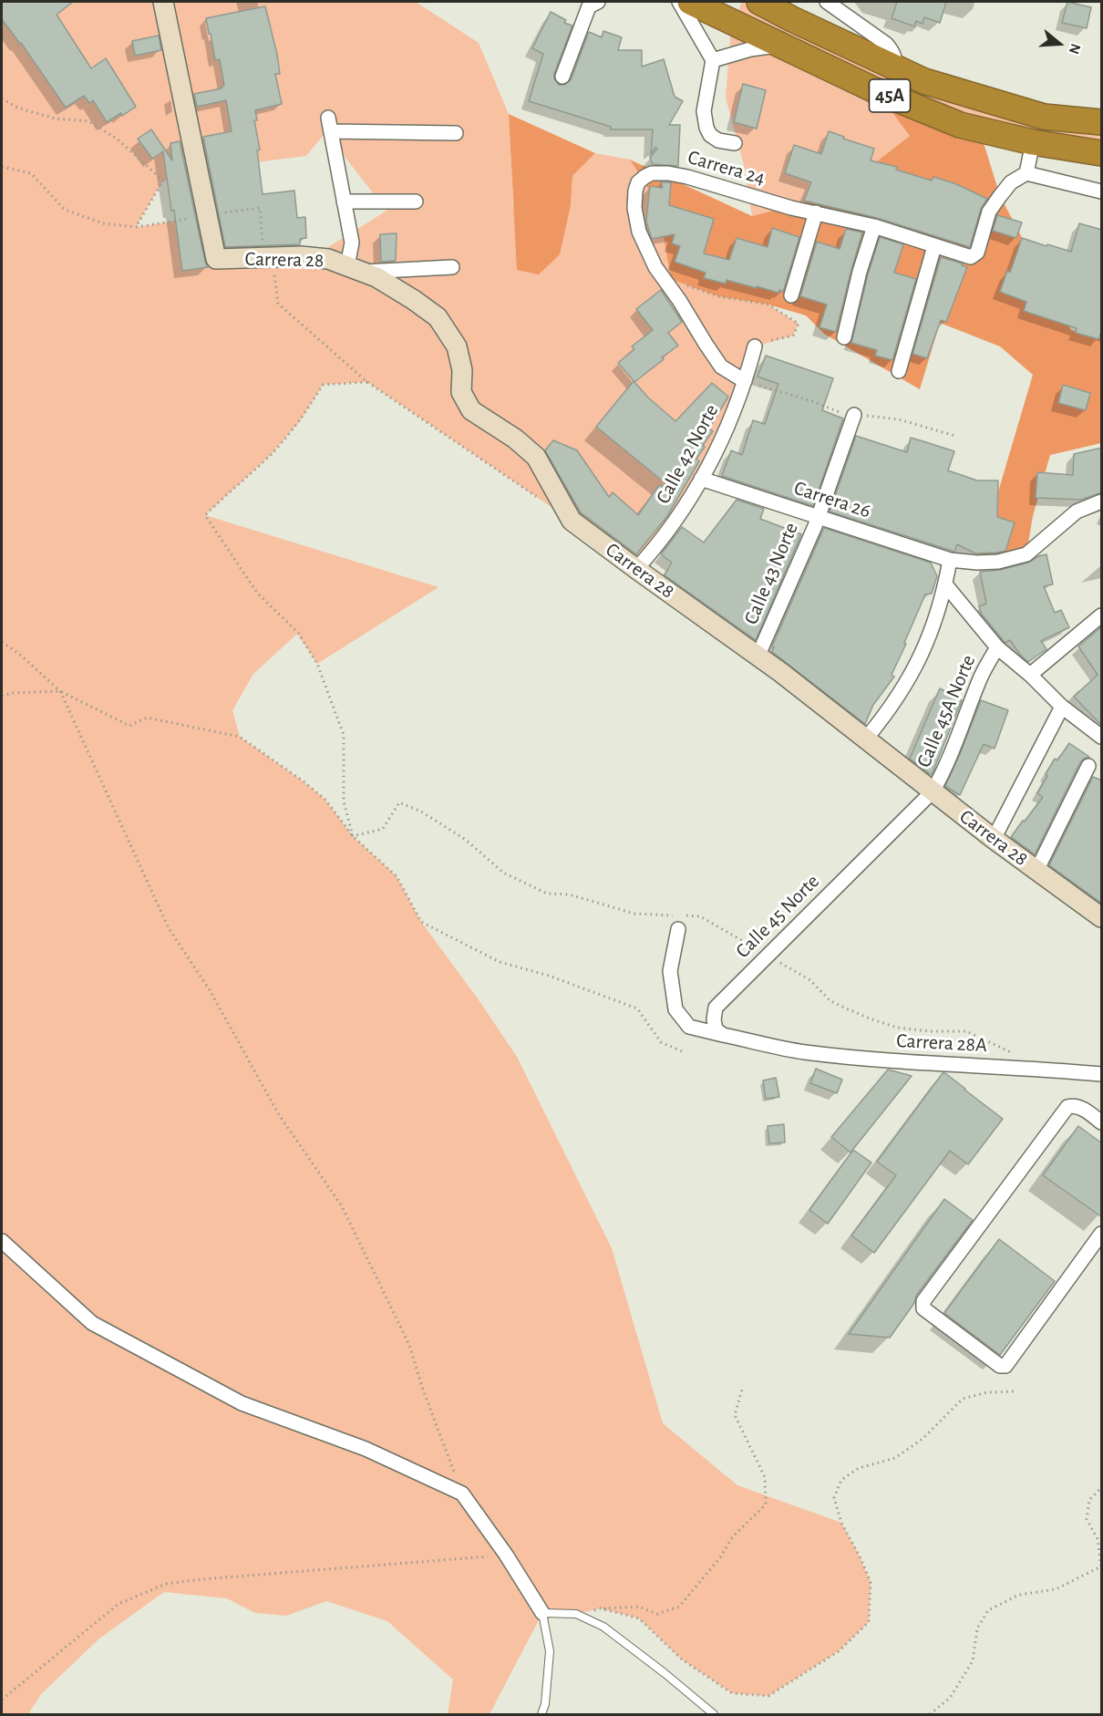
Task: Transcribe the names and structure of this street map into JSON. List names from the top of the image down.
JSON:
{
  "streets": {
    "highway": ["45A"],
    "street": [
      "Carrera 24",
      "Carrera 28",
      "Calle 42 Norte",
      "Carrera 26",
      "Calle 43 Norte",
      "Calle 45A Norte",
      "Calle 45 Norte",
      "Carrera 28A"
    ]
  },
  "crossings": [
    ["Carrera 24", "Calle 42 Norte"],
    ["Carrera 28", "Calle 42 Norte"],
    ["Carrera 28", "Calle 43 Norte"],
    ["Carrera 28", "Calle 45A Norte"],
    ["Carrera 28", "Calle 45 Norte"],
    ["Calle 42 Norte", "Carrera 26"],
    ["Carrera 26", "Calle 43 Norte"],
    ["Calle 45A Norte", "Calle 45 Norte"],
    ["Calle 45 Norte", "Carrera 28A"]
  ],
  "north": "right"
}
